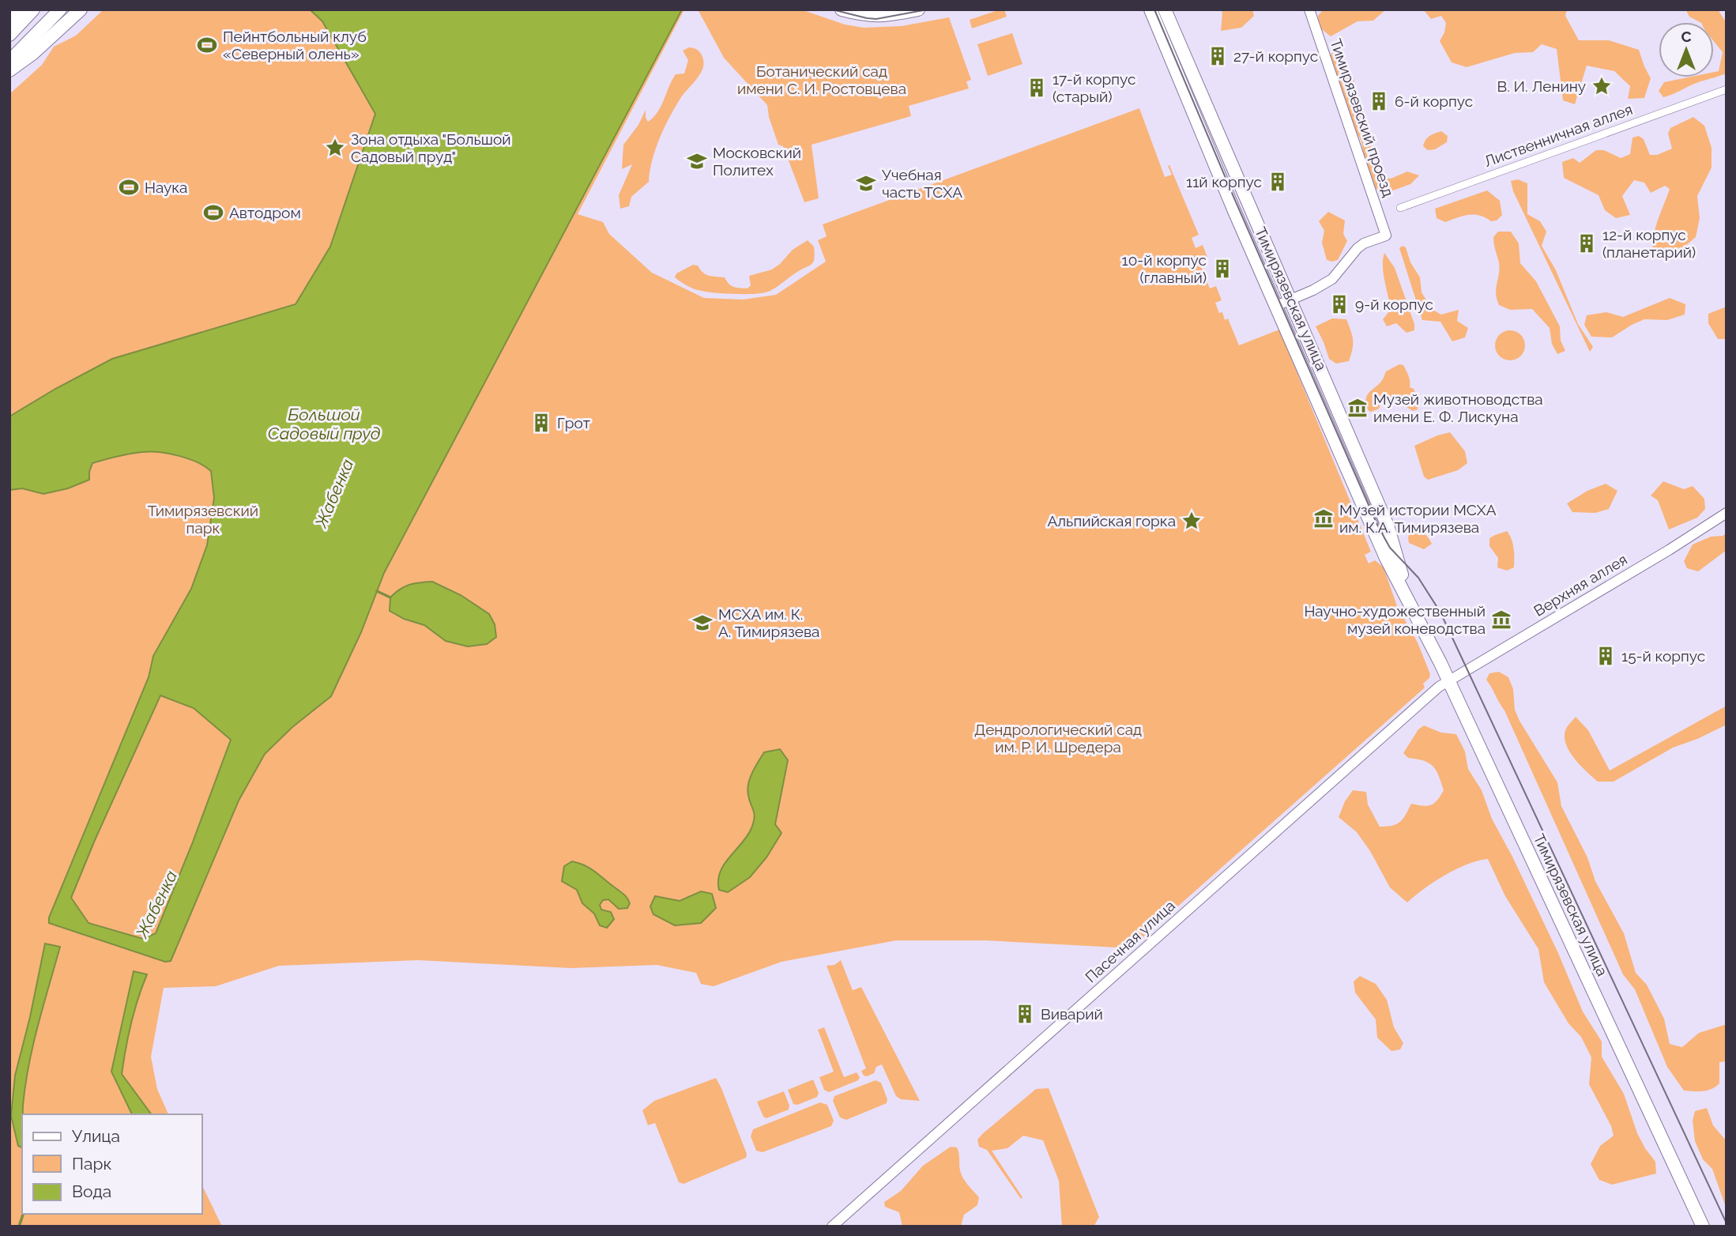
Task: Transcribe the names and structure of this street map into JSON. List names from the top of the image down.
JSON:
{
  "streets": {
    "main road": ["Тимирязевская улица"],
    "street": [
      "Тимирязевский проезд",
      "Лиственничная аллея",
      "Верхняя аллея",
      "Пасечная улица"
    ]
  },
  "crossings": [
    ["Тимирязевский проезд", "Тимирязевская улица"],
    ["Тимирязевская улица", "Верхняя аллея"],
    ["Тимирязевская улица", "Пасечная улица"],
    ["Верхняя аллея", "Пасечная улица"]
  ],
  "water": ["Большой Садовый пруд", "Жабенка"],
  "parks": ["Ботанический сад имени С. И. Ростовцева", "Тимирязевский парк", "Дендрологический сад им. Р. И. Шредера"],
  "places": {
    "sports": ["Пейнтбольный клуб «Северный олень»", "Наука", "Автодром"],
    "building": [
      "27-й корпус",
      "17-й корпус (старый)",
      "6-й корпус",
      "11й корпус",
      "12-й корпус (планетарий)",
      "10-й корпус (главный)",
      "9-й корпус",
      "Грот",
      "15-й корпус",
      "Виварий"
    ],
    "place": ["В. И. Ленину", "Зона отдыха \"Большой Садовый пруд\"", "Альпийская горка"],
    "school or university": ["Московский Политех", "Учебная часть ТСХА", "МСХА им. К. А. Тимирязева"],
    "museum": ["Музей животноводства имени Е. Ф. Лискуна", "Музей истории МСХА им. К.А. Тимирязева", "Научно-художественный музей коневодства"]
  },
  "legend": ["Улица", "Парк", "Вода"],
  "north": "top"
}
